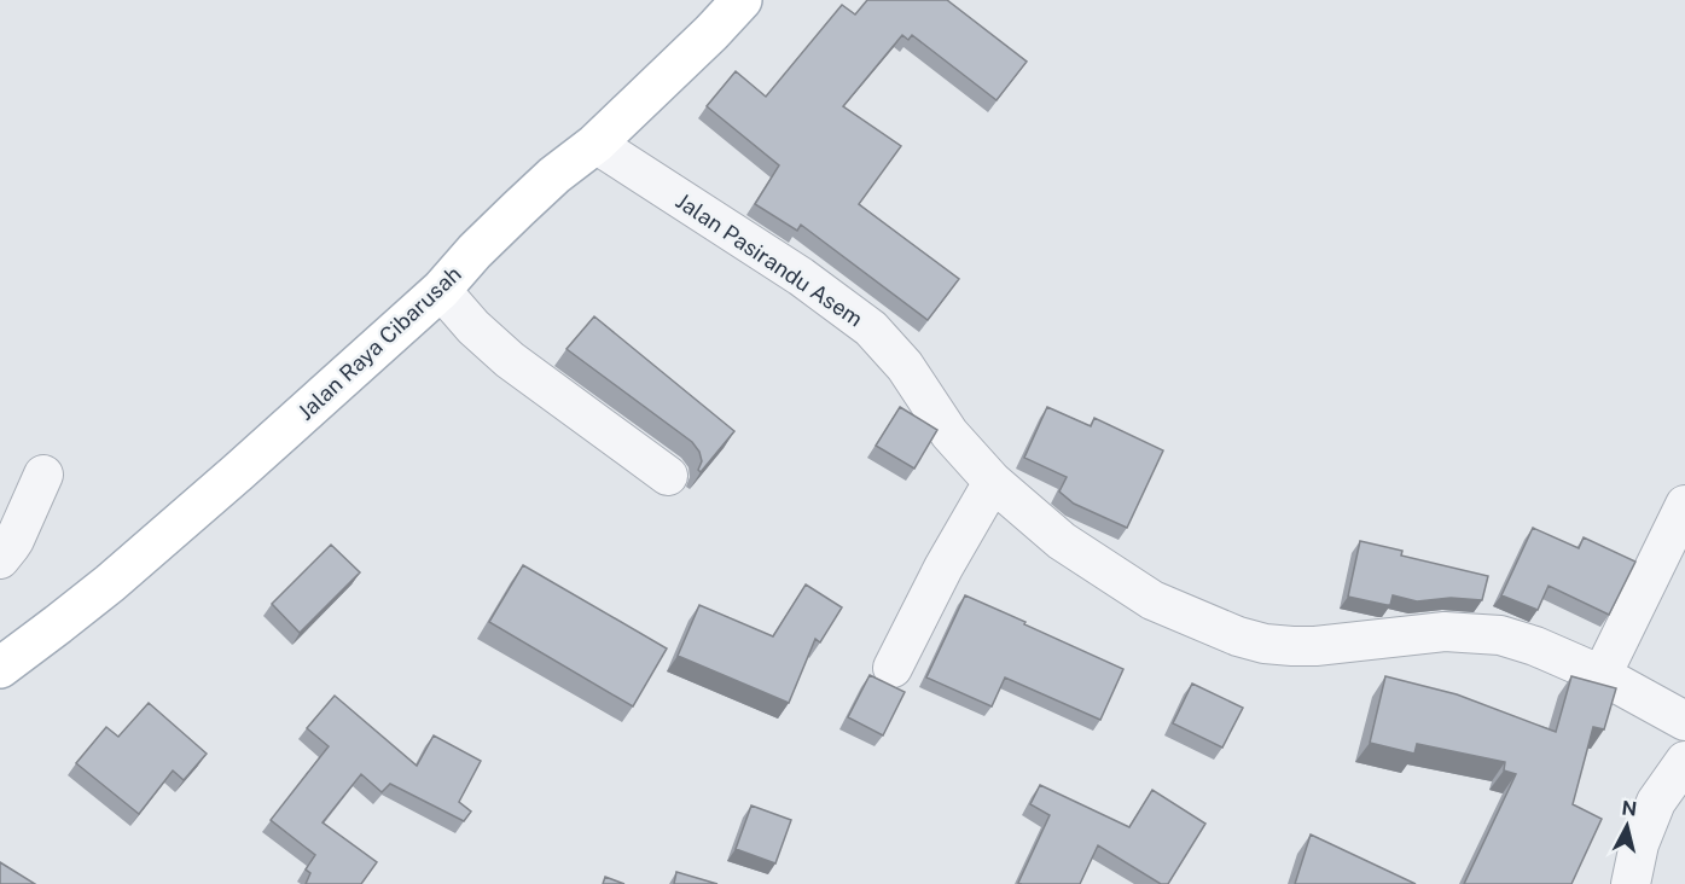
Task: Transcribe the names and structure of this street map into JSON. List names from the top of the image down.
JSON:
{
  "streets": {
    "main road": ["Jalan Raya Cibarusah"],
    "street": ["Jalan Pasirandu Asem"]
  },
  "crossings": [
    ["Jalan Pasirandu Asem", "Jalan Raya Cibarusah"]
  ],
  "north": "top"
}
